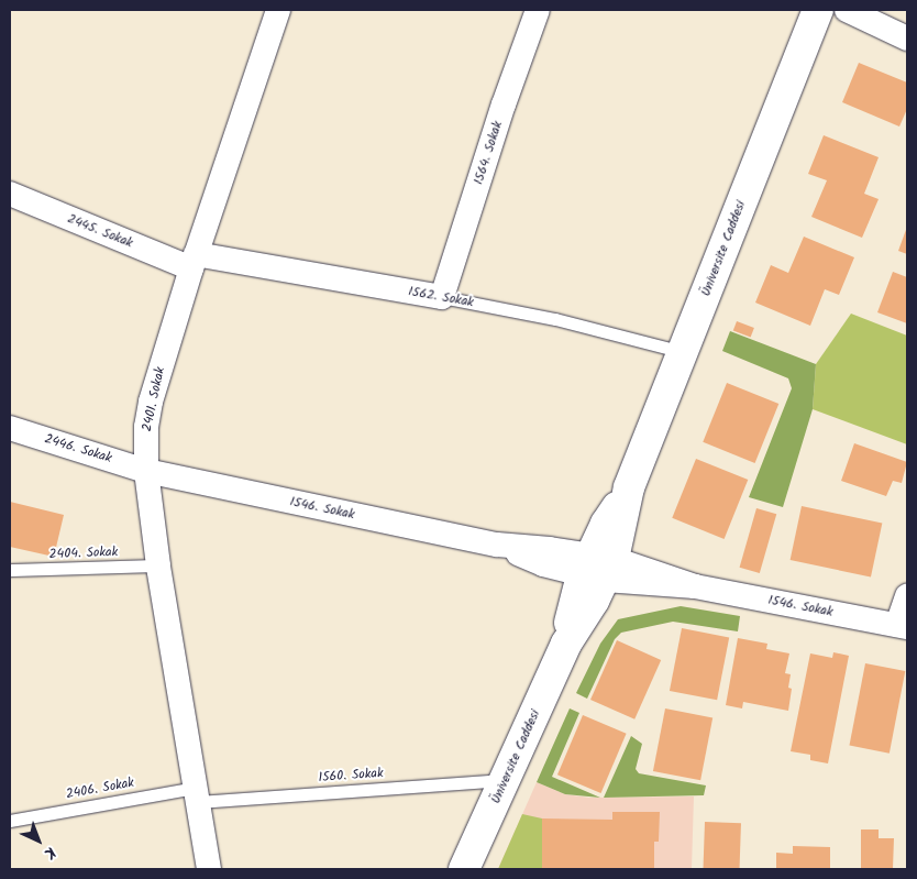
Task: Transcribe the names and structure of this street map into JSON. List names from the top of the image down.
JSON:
{
  "streets": {
    "main road": ["Üniversite Caddesi"],
    "street": [
      "1564. Sokak",
      "2445. Sokak",
      "1562. Sokak",
      "2401. Sokak",
      "2446. Sokak",
      "1546. Sokak"
    ],
    "lane": ["2404. Sokak", "1560. Sokak", "2406. Sokak"]
  },
  "crossings": [
    ["1564. Sokak", "1562. Sokak"],
    ["2445. Sokak", "1562. Sokak"],
    ["2445. Sokak", "2401. Sokak"],
    ["Üniversite Caddesi", "1562. Sokak"],
    ["Üniversite Caddesi", "1546. Sokak"],
    ["Üniversite Caddesi", "1560. Sokak"],
    ["1562. Sokak", "2401. Sokak"],
    ["2401. Sokak", "2446. Sokak"],
    ["2401. Sokak", "1546. Sokak"],
    ["2401. Sokak", "2404. Sokak"],
    ["2401. Sokak", "1560. Sokak"],
    ["2401. Sokak", "2406. Sokak"],
    ["2446. Sokak", "1546. Sokak"],
    ["1560. Sokak", "2406. Sokak"]
  ],
  "north": "bottom right"
}
